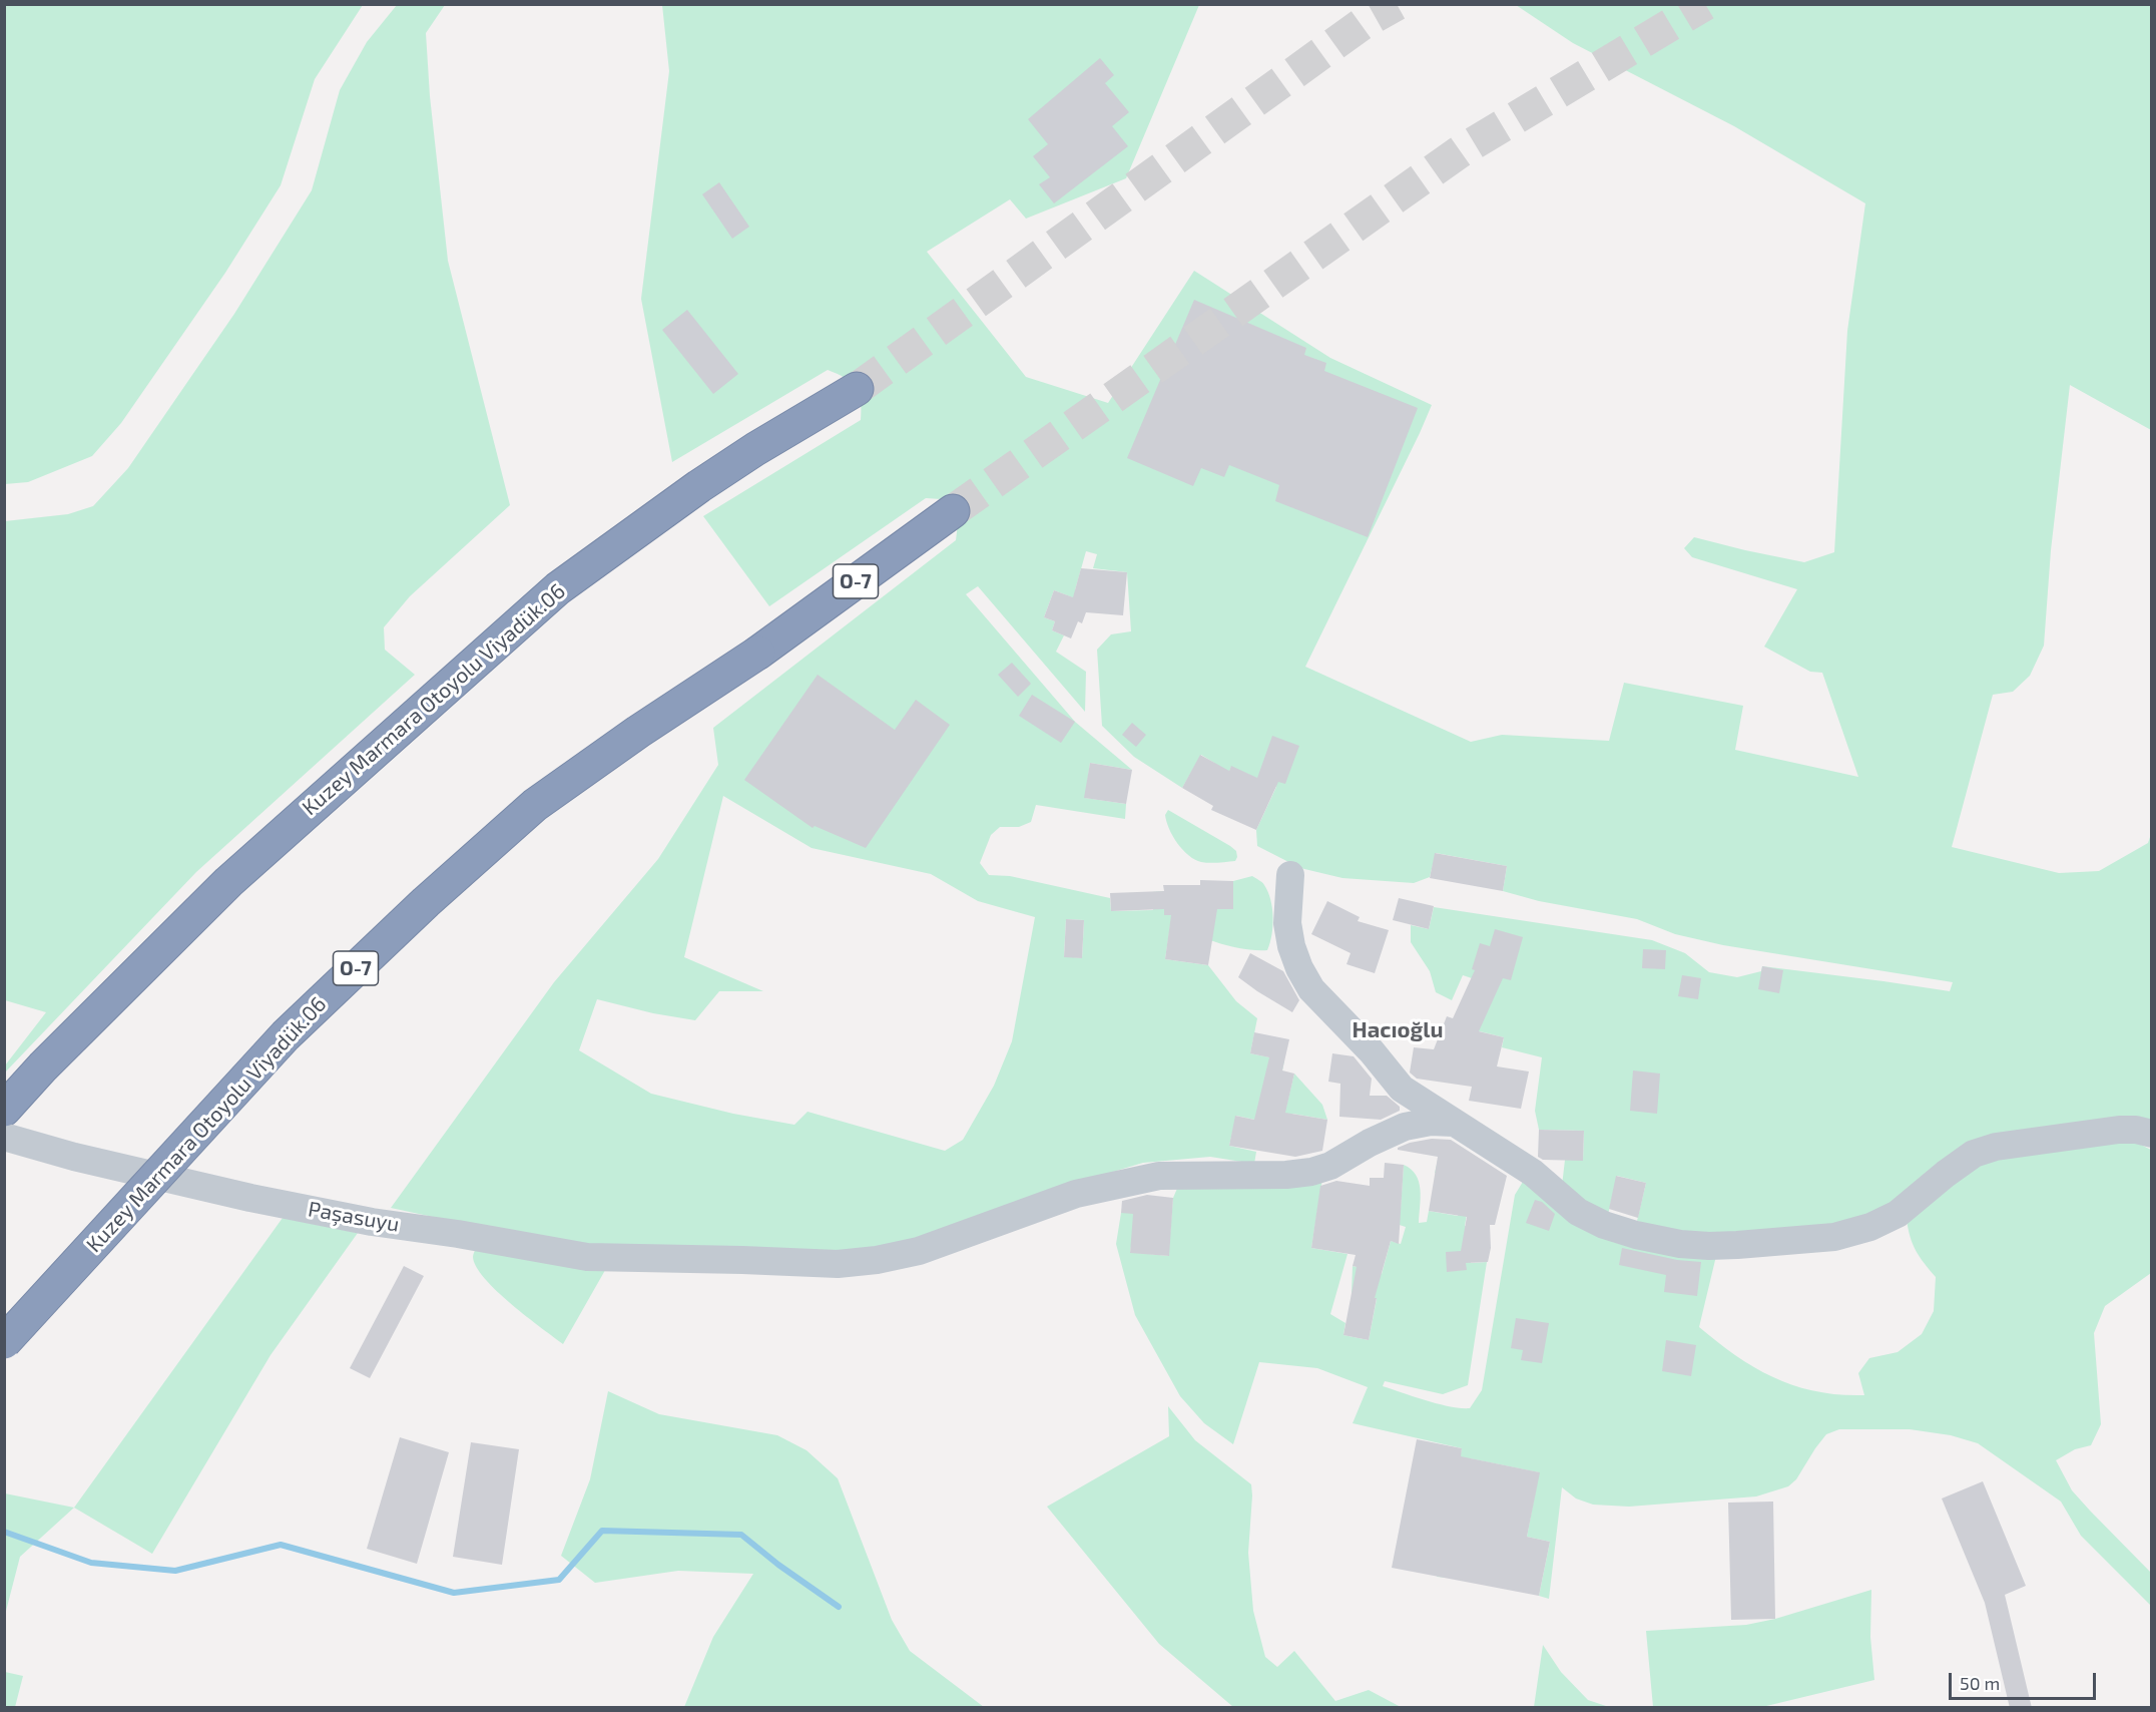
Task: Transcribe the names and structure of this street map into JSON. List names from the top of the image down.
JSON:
{
  "streets": {
    "highway": ["O-7", "Kuzey Marmara Otoyolu Viyadük.06"],
    "street": ["Paşasuyu"]
  },
  "districts": ["Hacıoğlu"],
  "scale_bar": "50 m"
}
